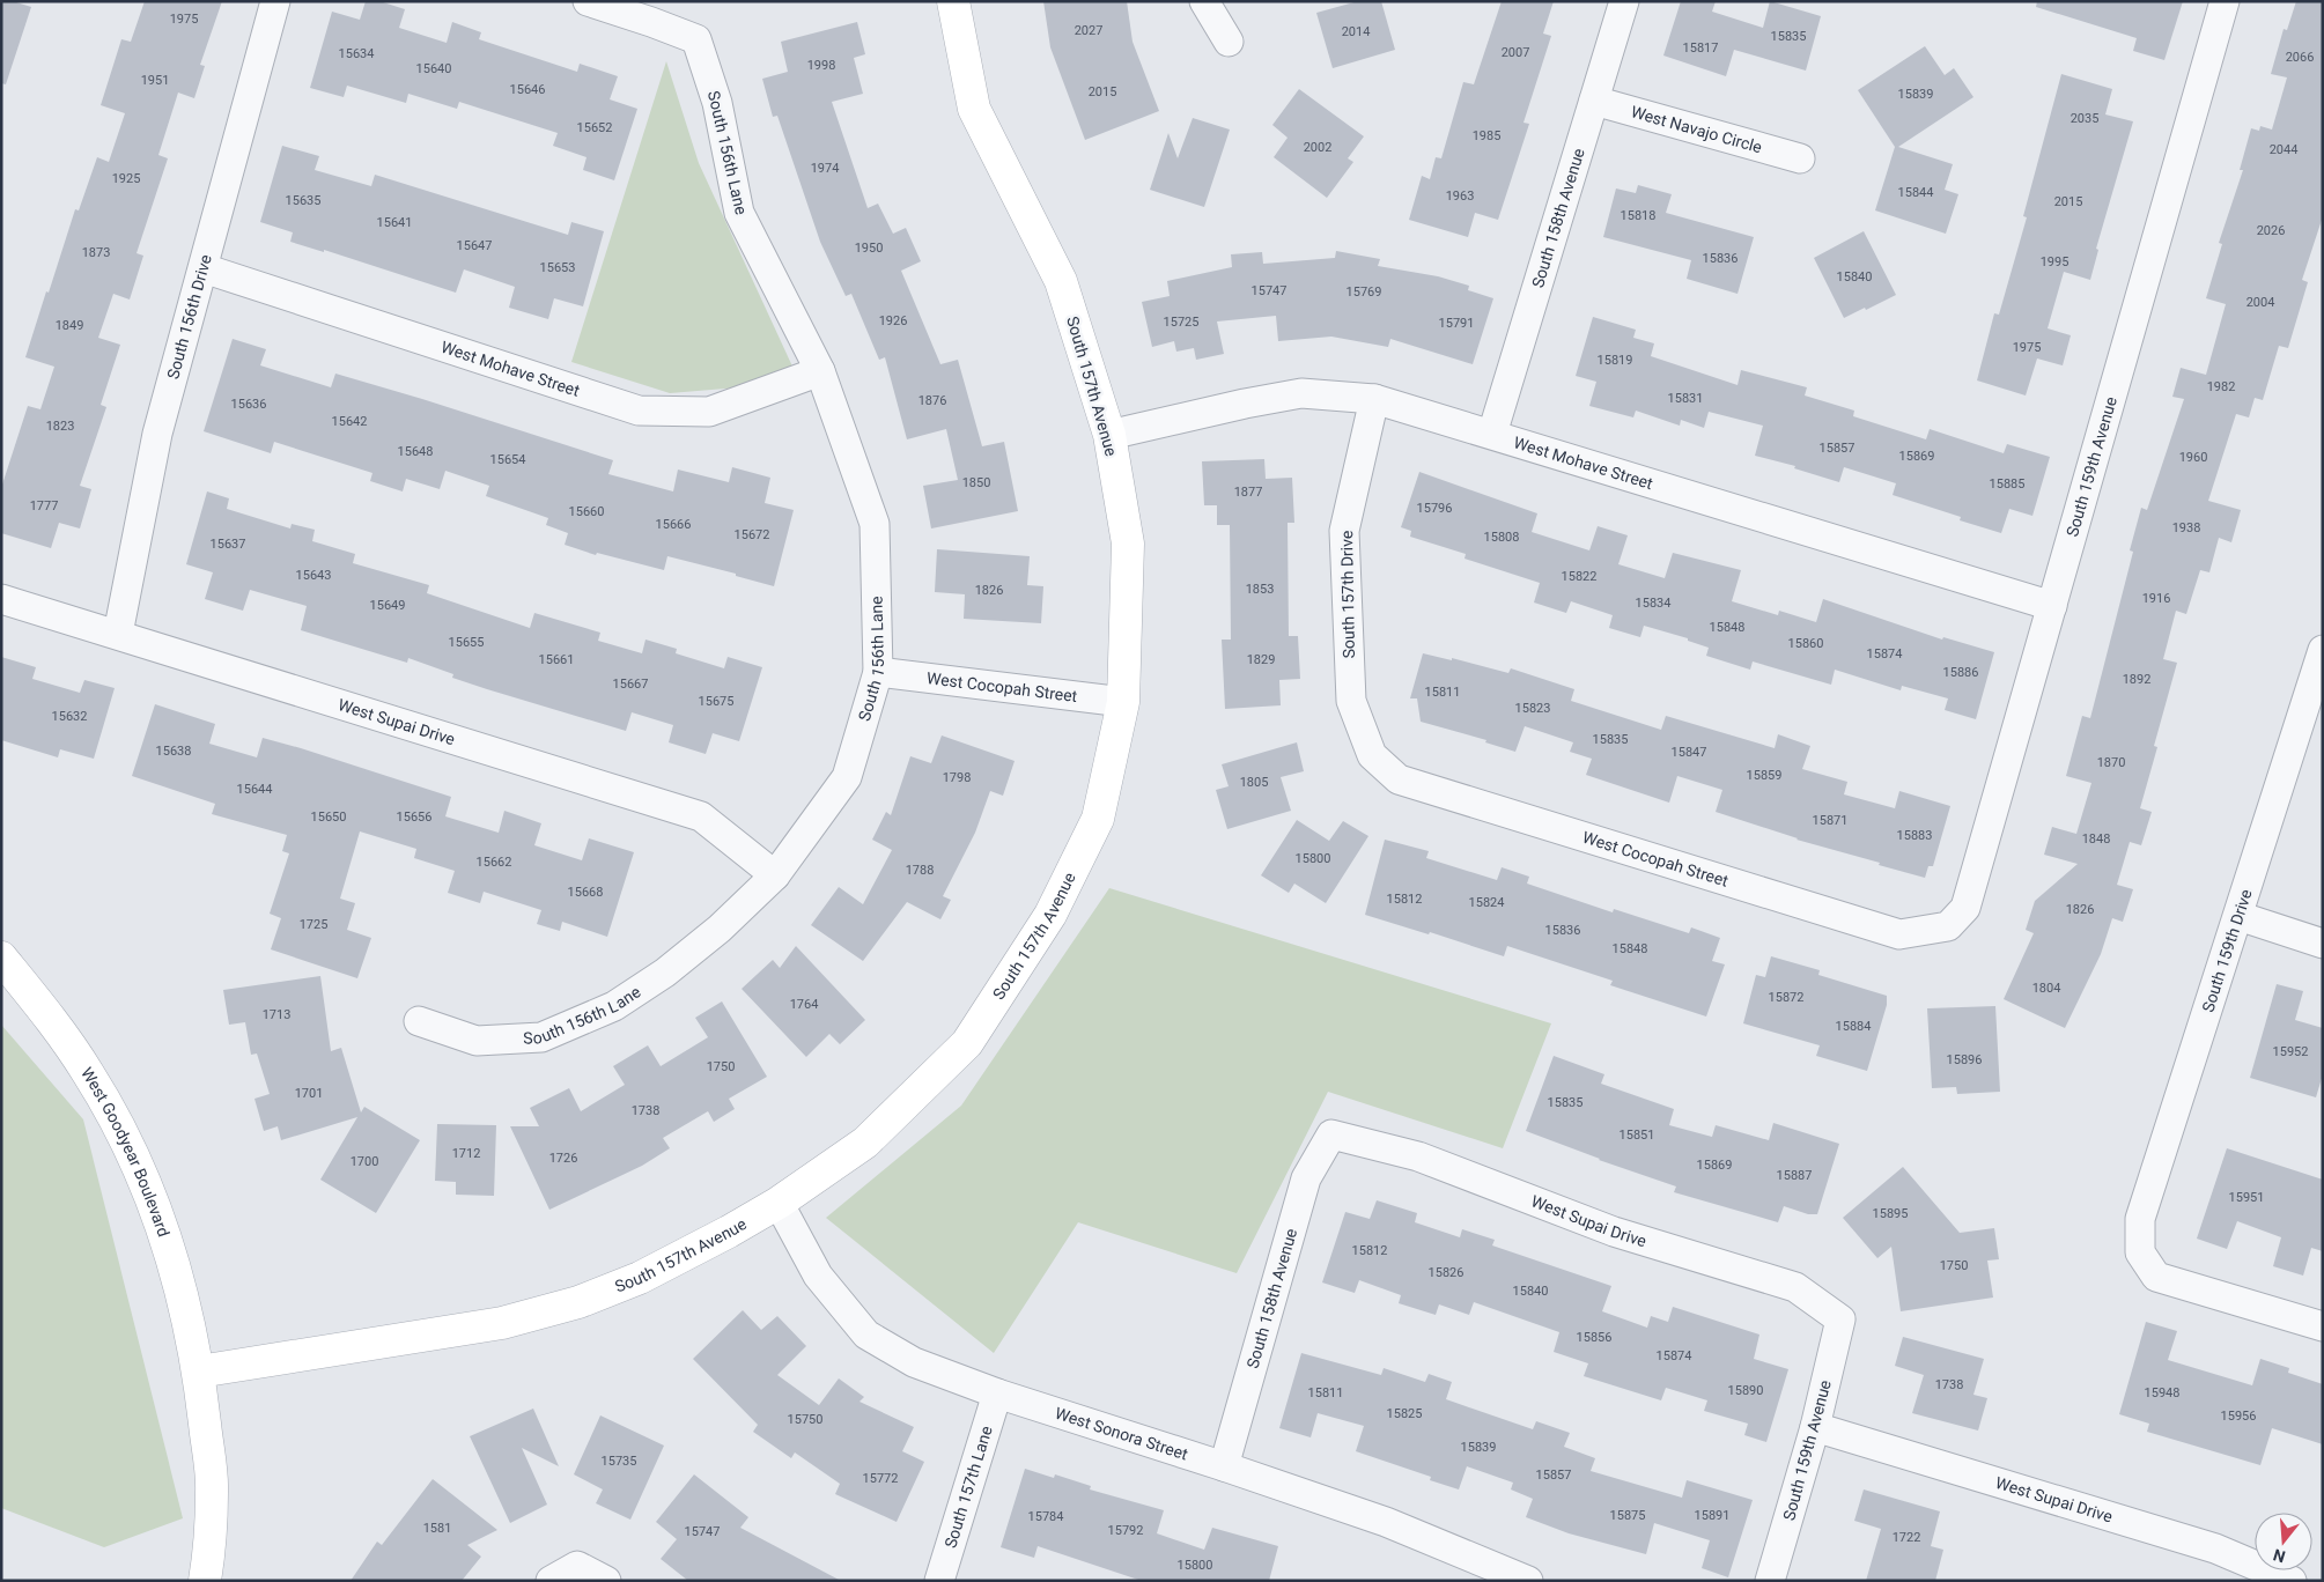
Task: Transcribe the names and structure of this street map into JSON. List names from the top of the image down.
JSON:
{
  "streets": {
    "street": [
      "West Navajo Circle",
      "South 156th Lane",
      "South 158th Avenue",
      "South 156th Drive",
      "West Mohave Street",
      "South 157th Avenue",
      "South 159th Avenue",
      "South 157th Drive",
      "West Cocopah Street",
      "West Supai Drive",
      "South 159th Drive",
      "West Goodyear Boulevard",
      "West Sonora Street",
      "South 157th Lane"
    ]
  },
  "crossings": [
    ["West Navajo Circle", "South 158th Avenue"],
    ["South 156th Lane", "West Mohave Street"],
    ["South 156th Lane", "West Cocopah Street"],
    ["South 156th Lane", "West Supai Drive"],
    ["South 158th Avenue", "West Mohave Street"],
    ["South 158th Avenue", "West Supai Drive"],
    ["South 158th Avenue", "West Sonora Street"],
    ["South 156th Drive", "West Mohave Street"],
    ["South 156th Drive", "West Supai Drive"],
    ["West Mohave Street", "South 157th Avenue"],
    ["West Mohave Street", "South 159th Avenue"],
    ["West Mohave Street", "South 157th Drive"],
    ["South 157th Avenue", "West Cocopah Street"],
    ["South 157th Avenue", "West Goodyear Boulevard"],
    ["South 157th Avenue", "West Sonora Street"],
    ["South 159th Avenue", "West Cocopah Street"],
    ["South 159th Avenue", "West Supai Drive"],
    ["South 157th Drive", "West Cocopah Street"],
    ["West Sonora Street", "South 157th Lane"]
  ],
  "house_numbers": [
    "1975",
    "2027",
    "2014",
    "15835",
    "15817",
    "2007",
    "15634",
    "2066",
    "1998",
    "15640",
    "1951",
    "15646",
    "2015",
    "15839",
    "2035",
    "15652",
    "1985",
    "2002",
    "2044",
    "1974",
    "1925",
    "15844",
    "1963",
    "15635",
    "2015",
    "15818",
    "15641",
    "2026",
    "15647",
    "1950",
    "1873",
    "15836",
    "1995",
    "15653",
    "15840",
    "15747",
    "15769",
    "2004",
    "1926",
    "15725",
    "15791",
    "1849",
    "1975",
    "15819",
    "1982",
    "15831",
    "1876",
    "15636",
    "15642",
    "1823",
    "15857",
    "15648",
    "15869",
    "1960",
    "15654",
    "1850",
    "15885",
    "1877",
    "1777",
    "15796",
    "15660",
    "15666",
    "1938",
    "15672",
    "15808",
    "15637",
    "15643",
    "15822",
    "1853",
    "1826",
    "1916",
    "15834",
    "15649",
    "15848",
    "15655",
    "15860",
    "15874",
    "15661",
    "1829",
    "15886",
    "1892",
    "15667",
    "15811",
    "15675",
    "15823",
    "15632",
    "15835",
    "15638",
    "15847",
    "1870",
    "15859",
    "1798",
    "1805",
    "15644",
    "15650",
    "15656",
    "15871",
    "15883",
    "1848",
    "15800",
    "15662",
    "1788",
    "15668",
    "15812",
    "15824",
    "1826",
    "1725",
    "15836",
    "15848",
    "1804",
    "15872",
    "1764",
    "1713",
    "15884",
    "15952",
    "15896",
    "1750",
    "1701",
    "15835",
    "1738",
    "15851",
    "1712",
    "1726",
    "1700",
    "15869",
    "15887",
    "15951",
    "15895",
    "15812",
    "1750",
    "15826",
    "15840",
    "15856",
    "15874",
    "1738",
    "15890",
    "15811",
    "15948",
    "15825",
    "15956",
    "15750",
    "15839",
    "15735",
    "15857",
    "15772",
    "15875",
    "15891",
    "15784",
    "1581",
    "15792",
    "15747",
    "1722",
    "15800"
  ],
  "north": "bottom"
}
